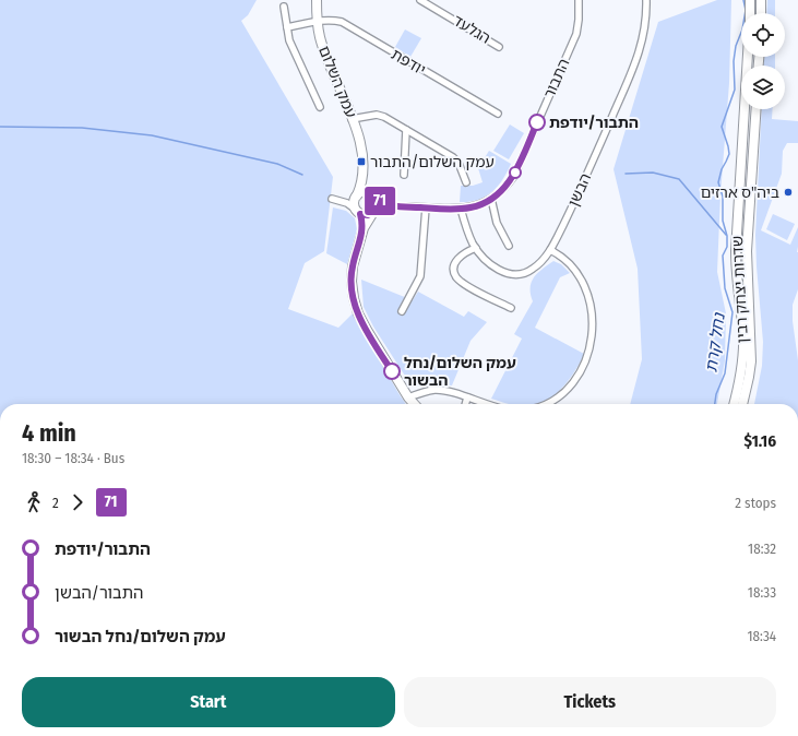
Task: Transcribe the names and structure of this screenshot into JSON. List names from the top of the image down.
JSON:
{
  "streets": {
    "main road": ["עמק השלום", "שדרות יצחק רבין"],
    "street": [
      "הגלעד",
      "יודפת",
      "התבור",
      "הבשן"
    ]
  },
  "crossings": [
    ["יודפת", "עמק השלום"],
    ["התבור", "עמק השלום"],
    ["התבור", "הבשן"]
  ],
  "water": ["נחל קרת"],
  "places": {
    "other": ["התבור/יודפת", "ביה\"ס ארזים", "עמק השלום/נחל הבשור"],
    "transit": ["עמק השלום/התבור"]
  },
  "lines": ["bus line 71"],
  "page": {
    "on_map": "71",
    "heading": ["4 min", "18:30 – 18:34 · Bus", "$1.16"],
    "legs": ["2", "71", "2 stops"],
    "list": [
      {
        "name": "התבור/יודפת",
        "value": "18:32"
      },
      {
        "name": "התבור/הבשן",
        "value": "18:33"
      },
      {
        "name": "עמק השלום/נחל הבשור",
        "value": "18:34"
      }
    ],
    "buttons": ["Start", "Tickets"]
  }
}
